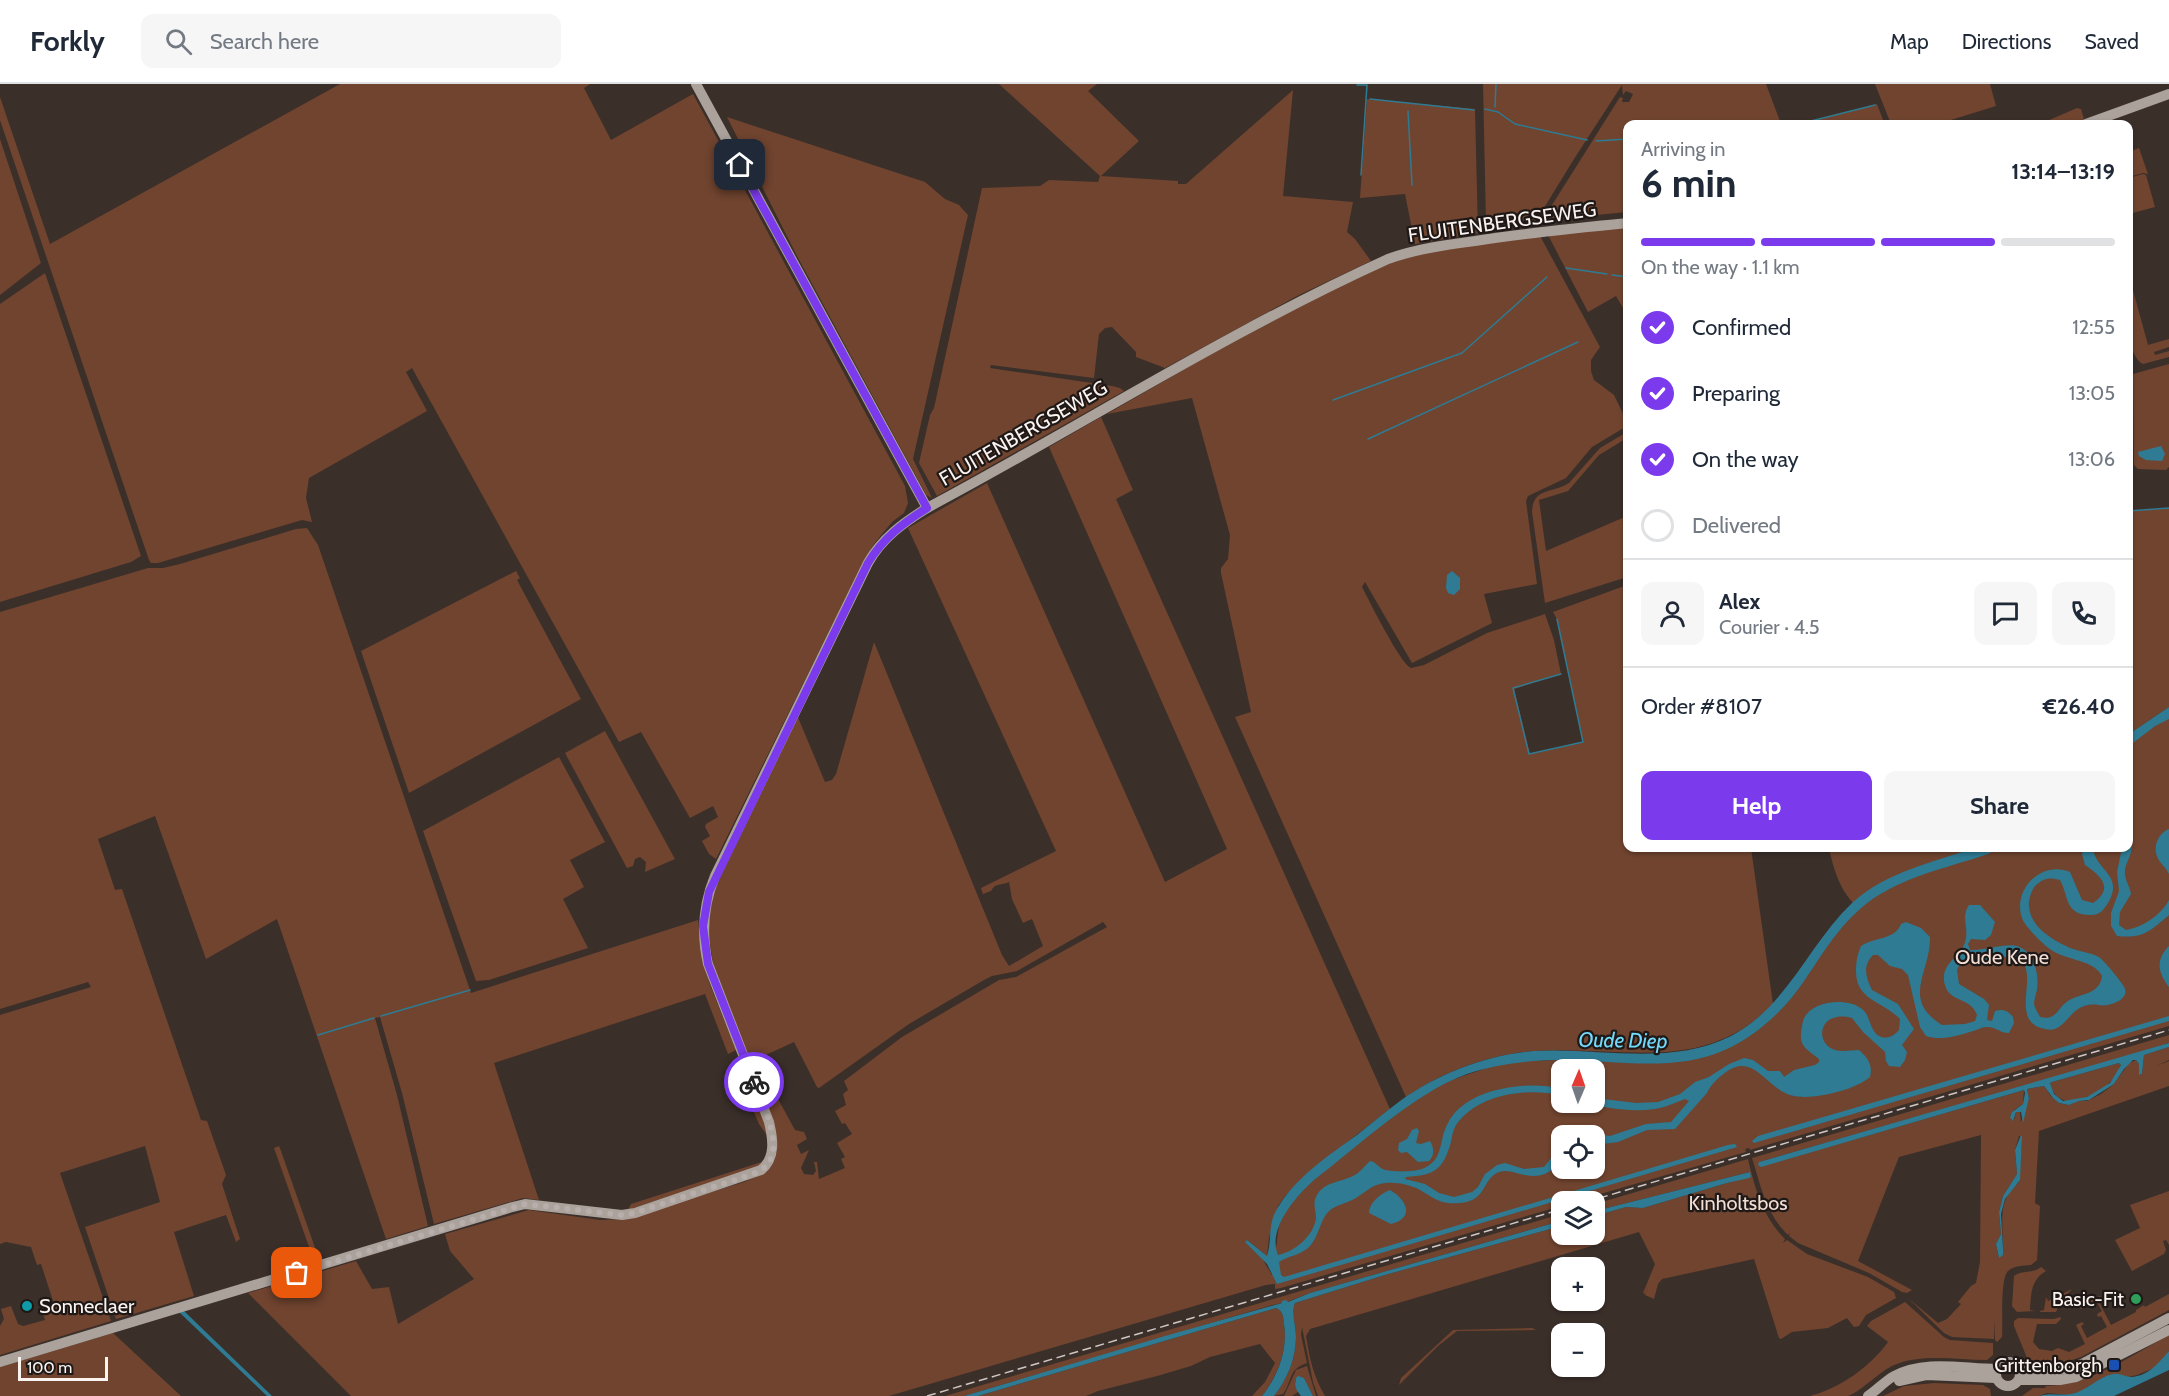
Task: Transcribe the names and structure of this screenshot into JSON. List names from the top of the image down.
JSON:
{
  "streets": {
    "street": ["FLUITENBERGSEWEG"]
  },
  "water": ["Oude Diep"],
  "parks": ["Oude Kene", "Kinholtsbos"],
  "places": {
    "other": ["Basic-Fit", "Sonneclaer"],
    "transit": ["Grittenborgh"]
  },
  "scale_bar": "100 m",
  "north": "top",
  "page": {
    "header": "Forkly",
    "search": "Search here",
    "nav": ["Map", "Directions", "Saved"],
    "heading": ["6 min", "Arriving in", "13:14–13:19"],
    "panel": [
      "Alex",
      "Courier · 4.5",
      "Order #8107",
      "€26.40"
    ],
    "bar": "On the way · 1.1 km",
    "list": [
      ["Confirmed", "12:55"],
      ["Preparing", "13:05"],
      ["On the way", "13:06"],
      "Delivered"
    ],
    "buttons": ["Help", "Share"],
    "map_buttons": ["+", "−"],
    "scale": "100 m"
  }
}
